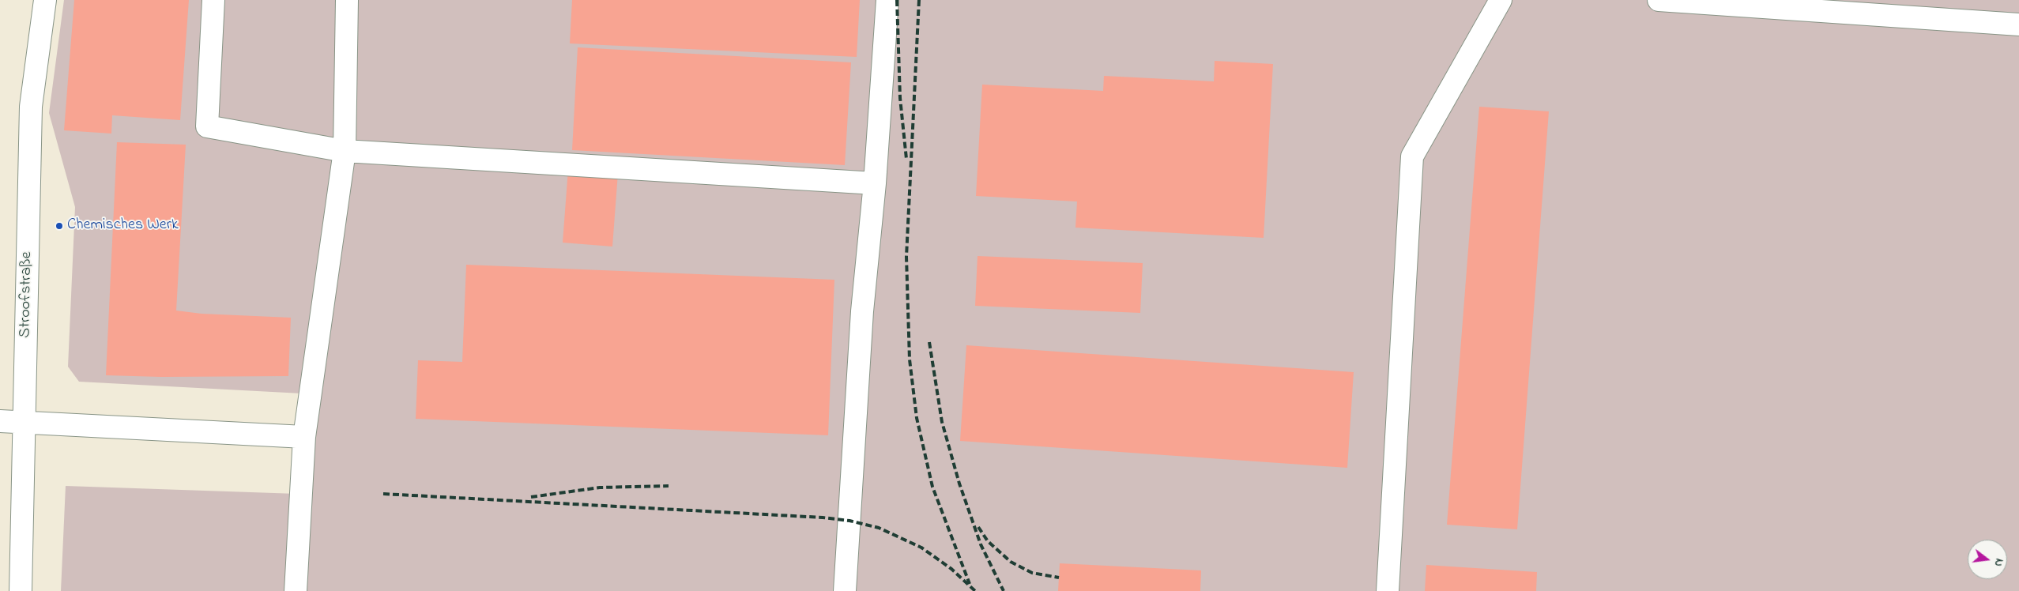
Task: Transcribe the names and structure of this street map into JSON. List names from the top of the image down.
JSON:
{
  "streets": {
    "street": ["Stroofstraße"]
  },
  "places": ["Chemisches Werk"],
  "north": "right"
}
